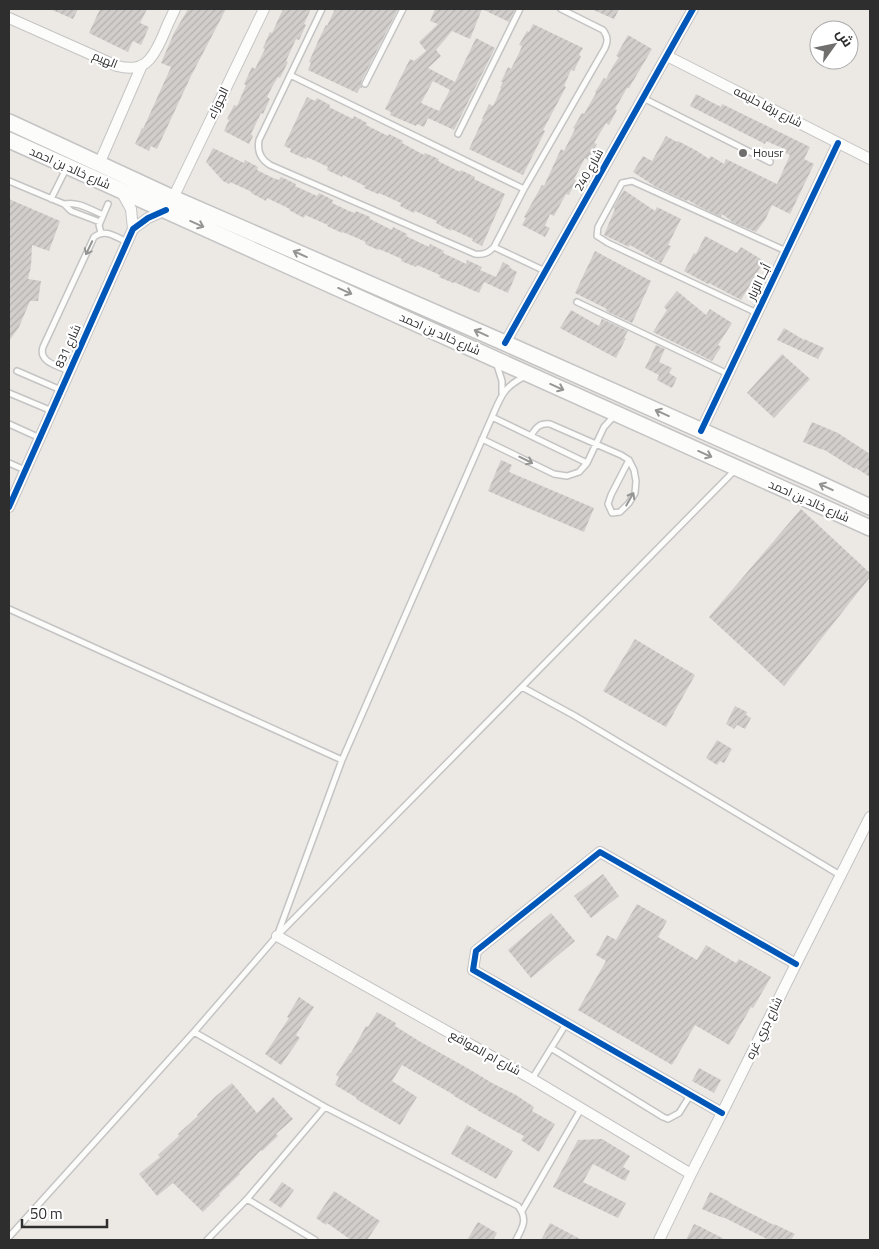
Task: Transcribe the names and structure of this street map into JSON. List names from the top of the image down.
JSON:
{
  "streets": {
    "main road": ["شارع خالد بن احمد"],
    "street": [
      "الهيم",
      "الجوزاء",
      "شارع برقا حليمه",
      "شارع 240",
      "أبــا الزبار",
      "شارع 831",
      "شارع جري غره",
      "شارع ام المواقع"
    ]
  },
  "crossings": [
    ["الجوزاء", "شارع خالد بن احمد"],
    ["شارع برقا حليمه", "شارع 240"],
    ["شارع برقا حليمه", "أبــا الزبار"],
    ["شارع خالد بن احمد", "شارع 240"],
    ["شارع خالد بن احمد", "أبــا الزبار"],
    ["شارع جري غره", "شارع ام المواقع"]
  ],
  "places": ["Housr"],
  "scale_bar": "50 m",
  "north": "top right"
}
